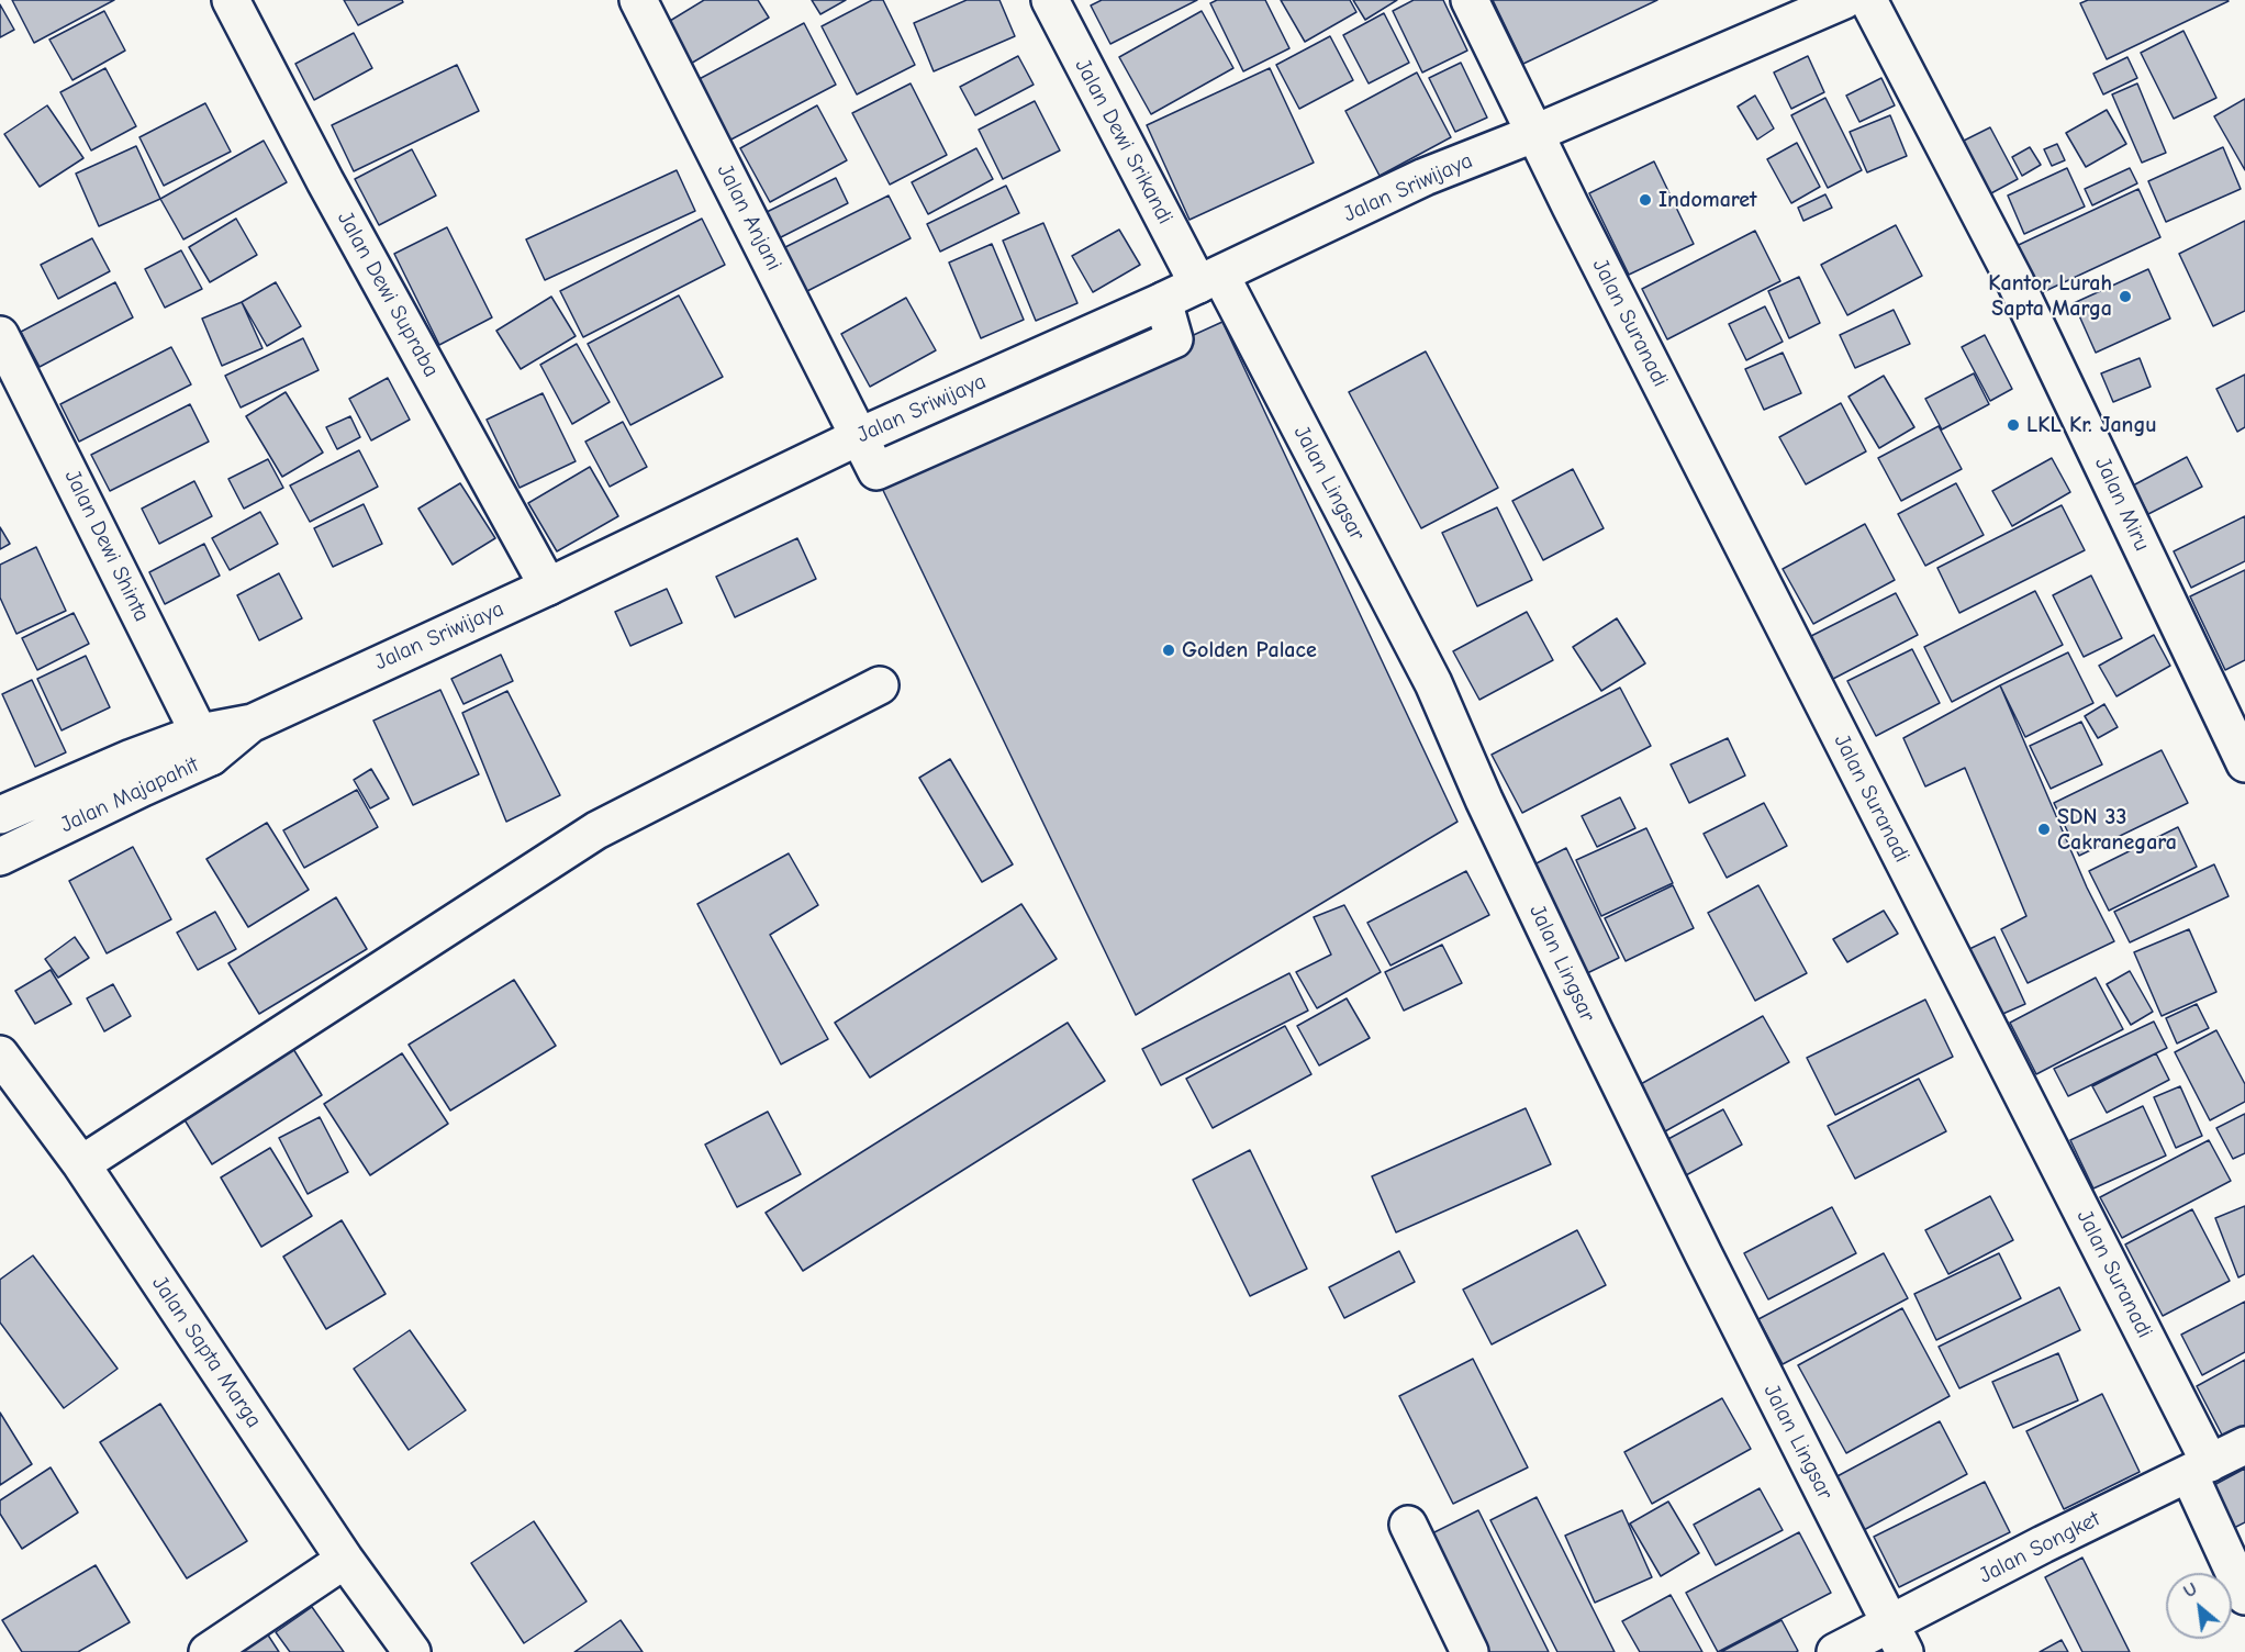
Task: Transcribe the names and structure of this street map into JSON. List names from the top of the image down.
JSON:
{
  "streets": {
    "street": [
      "Jalan Dewi Srikandi",
      "Jalan Sriwijaya",
      "Jalan Anjani",
      "Jalan Dewi Supraba",
      "Jalan Suranadi",
      "Jalan Lingsar",
      "Jalan Miru",
      "Jalan Dewi Shinta",
      "Jalan Majapahit",
      "Jalan Sapta Marga",
      "Jalan Songket"
    ]
  },
  "crossings": [
    ["Jalan Dewi Srikandi", "Jalan Sriwijaya"],
    ["Jalan Dewi Srikandi", "Jalan Lingsar"],
    ["Jalan Sriwijaya", "Jalan Anjani"],
    ["Jalan Sriwijaya", "Jalan Dewi Supraba"],
    ["Jalan Sriwijaya", "Jalan Suranadi"],
    ["Jalan Sriwijaya", "Jalan Lingsar"],
    ["Jalan Sriwijaya", "Jalan Majapahit"],
    ["Jalan Suranadi", "Jalan Songket"],
    ["Jalan Lingsar", "Jalan Songket"],
    ["Jalan Dewi Shinta", "Jalan Majapahit"]
  ],
  "places": [
    "Indomaret",
    "Kantor Lurah Sapta Marga",
    "LKL Kr. Jangu",
    "Golden Palace",
    "SDN 33 Cakranegara"
  ],
  "north": "top left"
}
